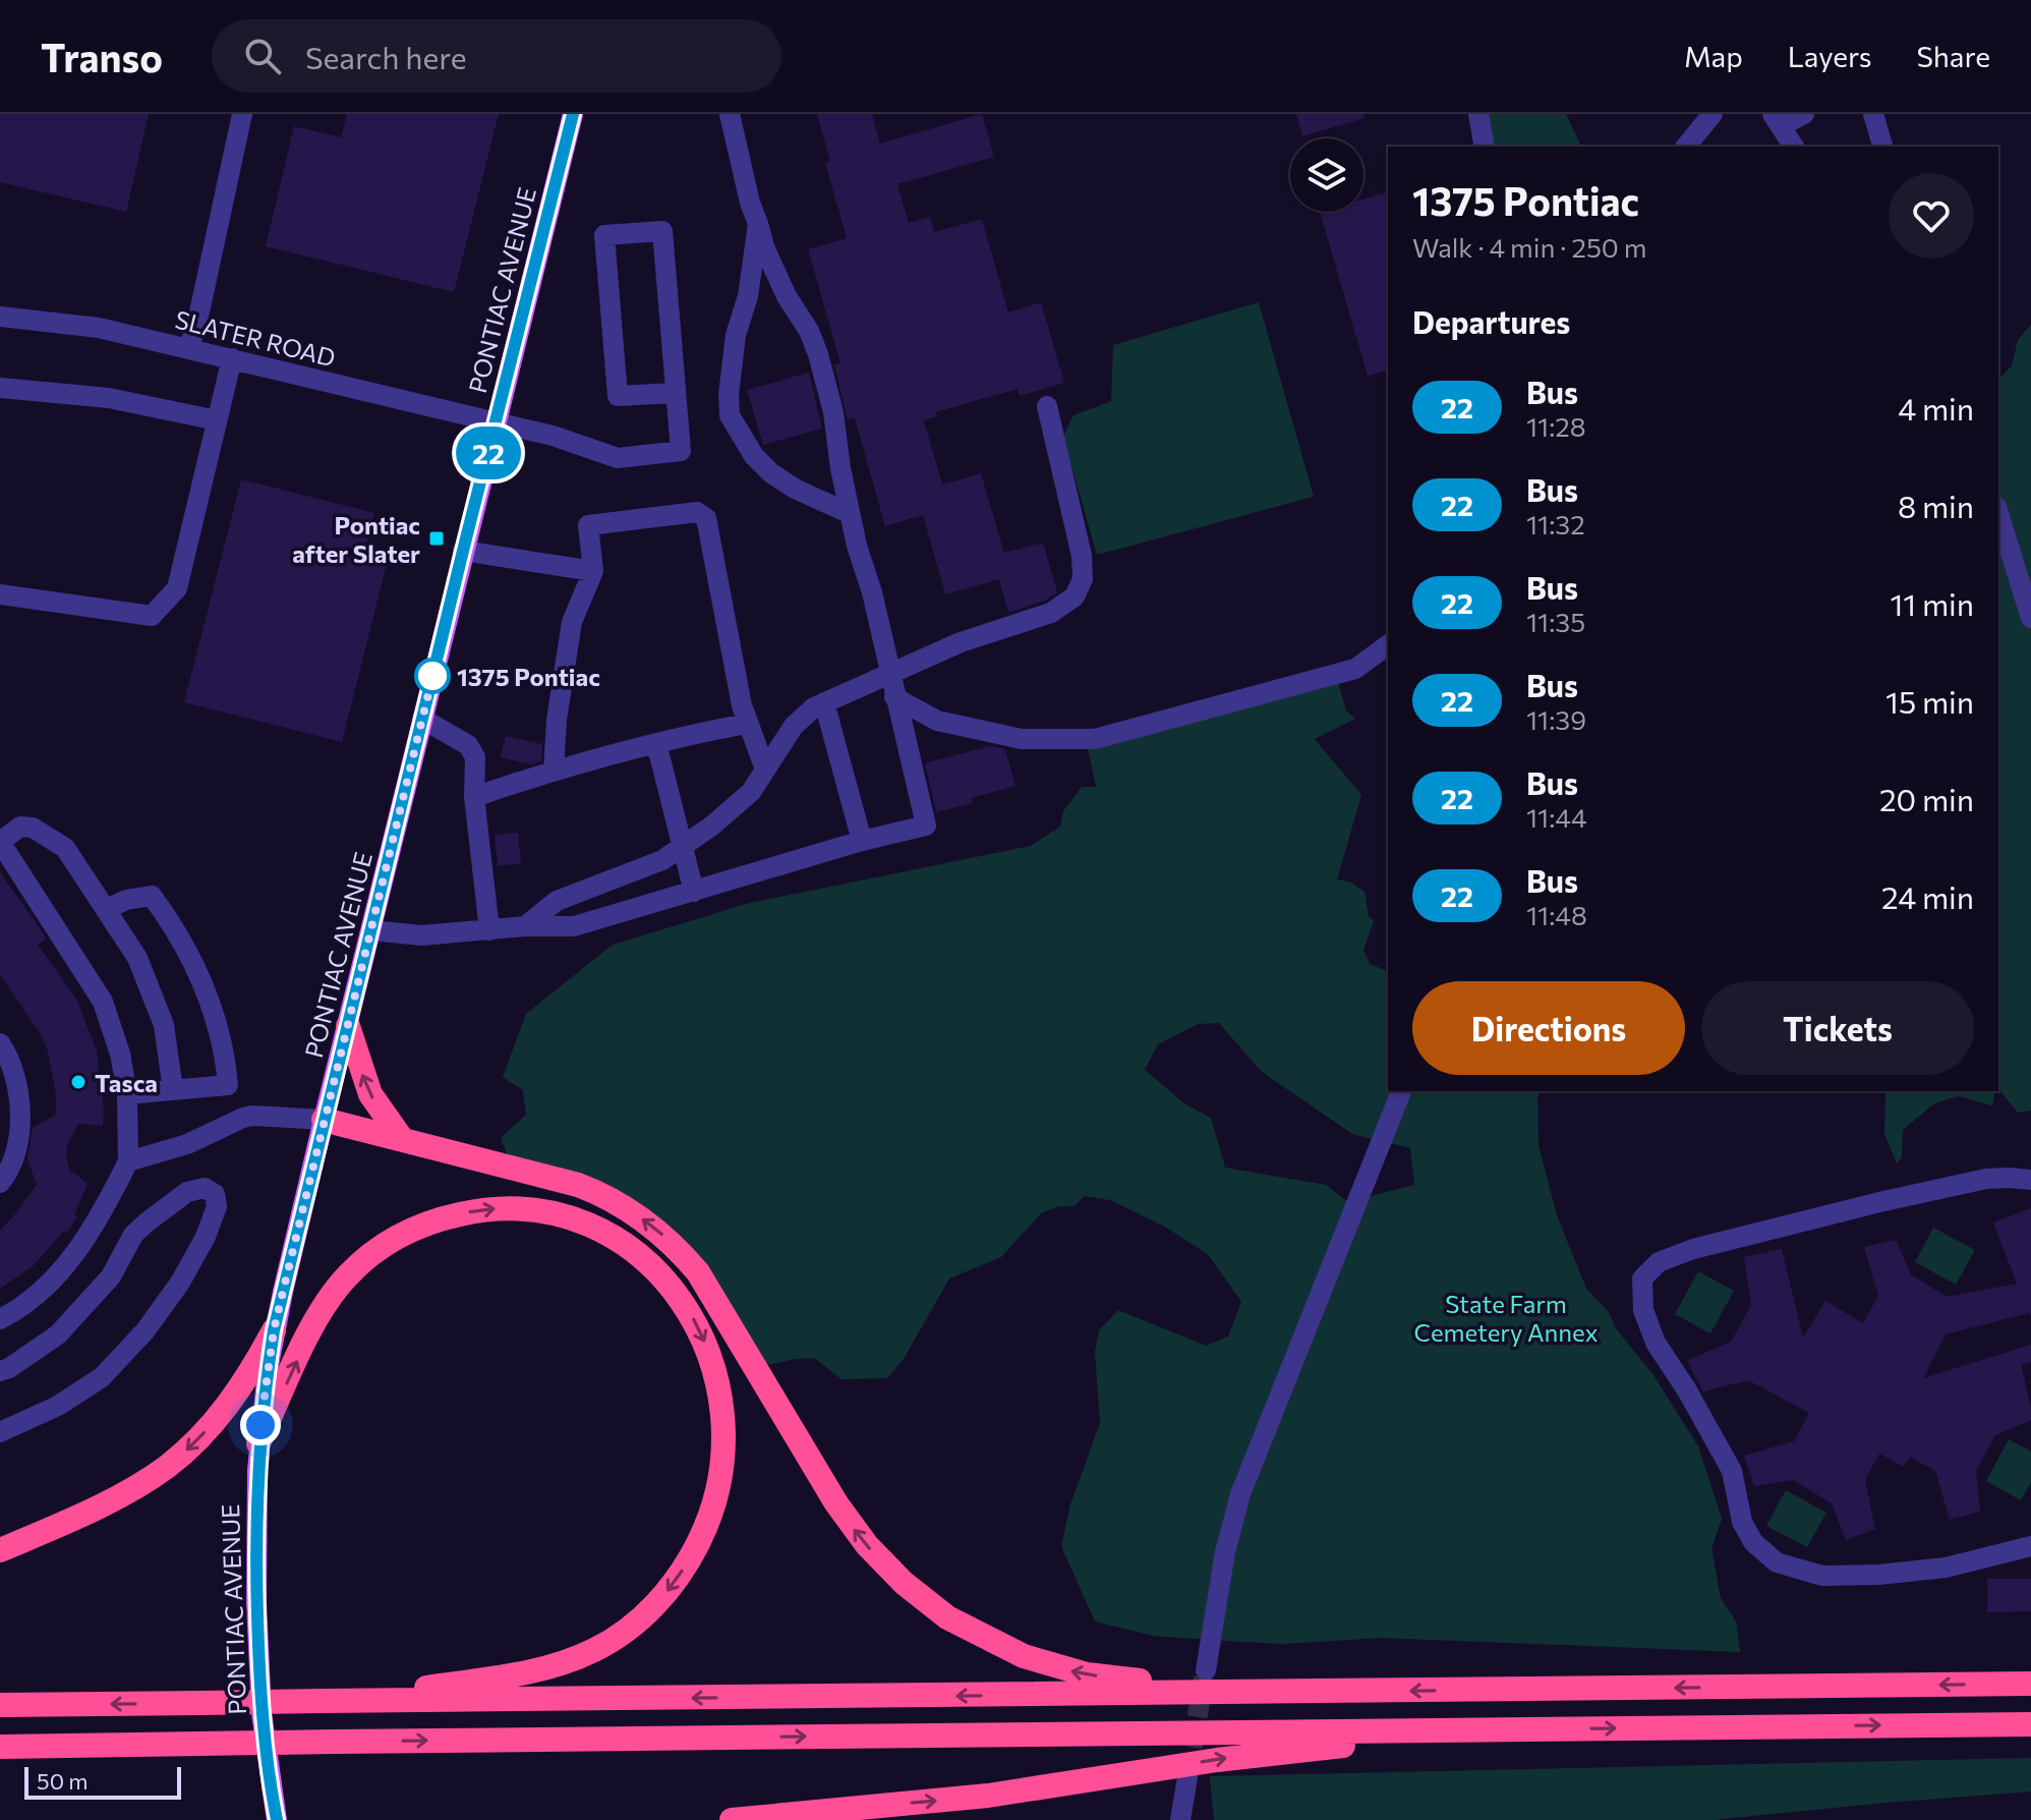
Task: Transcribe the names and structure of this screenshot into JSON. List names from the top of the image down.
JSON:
{
  "streets": {
    "main road": ["PONTIAC AVENUE"],
    "street": ["SLATER ROAD"]
  },
  "crossings": [
    ["PONTIAC AVENUE", "SLATER ROAD"]
  ],
  "parks": ["State Farm Cemetery Annex"],
  "places": {
    "transit": ["Pontiac after Slater"],
    "other": ["1375 Pontiac", "Tasca"]
  },
  "lines": ["bus line 22"],
  "scale_bar": "50 m",
  "page": {
    "header": "Transo",
    "search": "Search here",
    "nav": ["Map", "Layers", "Share"],
    "on_map": "22",
    "heading": [
      ["1375 Pontiac", "Walk · 4 min · 250 m"],
      "Departures"
    ],
    "list": [
      {
        "mark": "22",
        "name": "Bus",
        "note": "11:28",
        "value": "4 min"
      },
      {
        "mark": "22",
        "name": "Bus",
        "note": "11:32",
        "value": "8 min"
      },
      {
        "mark": "22",
        "name": "Bus",
        "note": "11:35",
        "value": "11 min"
      },
      {
        "mark": "22",
        "name": "Bus",
        "note": "11:39",
        "value": "15 min"
      },
      {
        "mark": "22",
        "name": "Bus",
        "note": "11:44",
        "value": "20 min"
      },
      {
        "mark": "22",
        "name": "Bus",
        "note": "11:48",
        "value": "24 min"
      }
    ],
    "buttons": ["Directions", "Tickets"],
    "scale": "50 m"
  }
}
